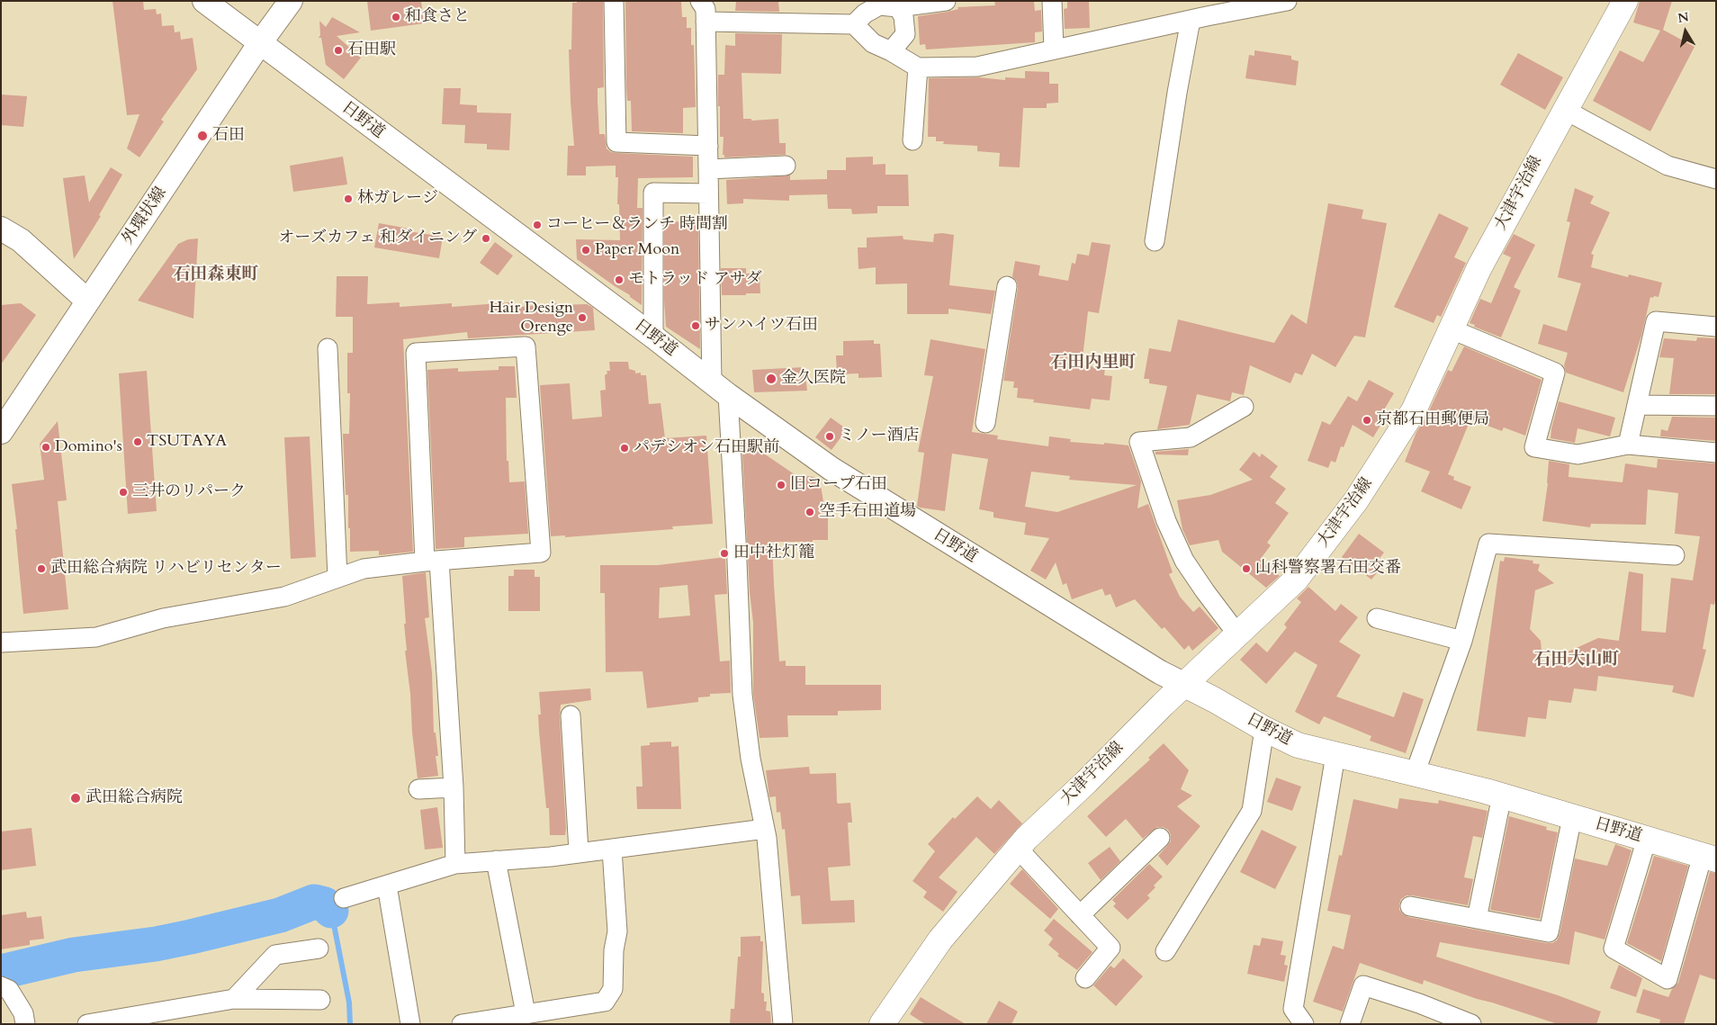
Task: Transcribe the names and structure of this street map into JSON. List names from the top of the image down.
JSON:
{
  "streets": {
    "main road": ["日野道", "大津宇治線"],
    "street": ["外環状線"]
  },
  "crossings": [
    ["日野道", "大津宇治線"],
    ["日野道", "外環状線"]
  ],
  "districts": ["石田森東町", "石田内里町", "石田大山町"],
  "places": [
    "和食さと",
    "石田駅",
    "石田",
    "林ガレージ",
    "コーヒー＆ランチ 時間割",
    "オーズカフェ 和ダイニング",
    "Paper Moon",
    "モトラッド アサダ",
    "Hair Design Orenge",
    "サンハイツ石田",
    "金久医院",
    "京都石田郵便局",
    "ミノー酒店",
    "TSUTAYA",
    "Domino's",
    "パデシオン石田駅前",
    "旧コープ石田",
    "三井のリパーク",
    "空手石田道場",
    "田中社灯籠",
    "武田総合病院 リハビリセンター",
    "山科警察署石田交番",
    "武田総合病院"
  ],
  "north": "top"
}
